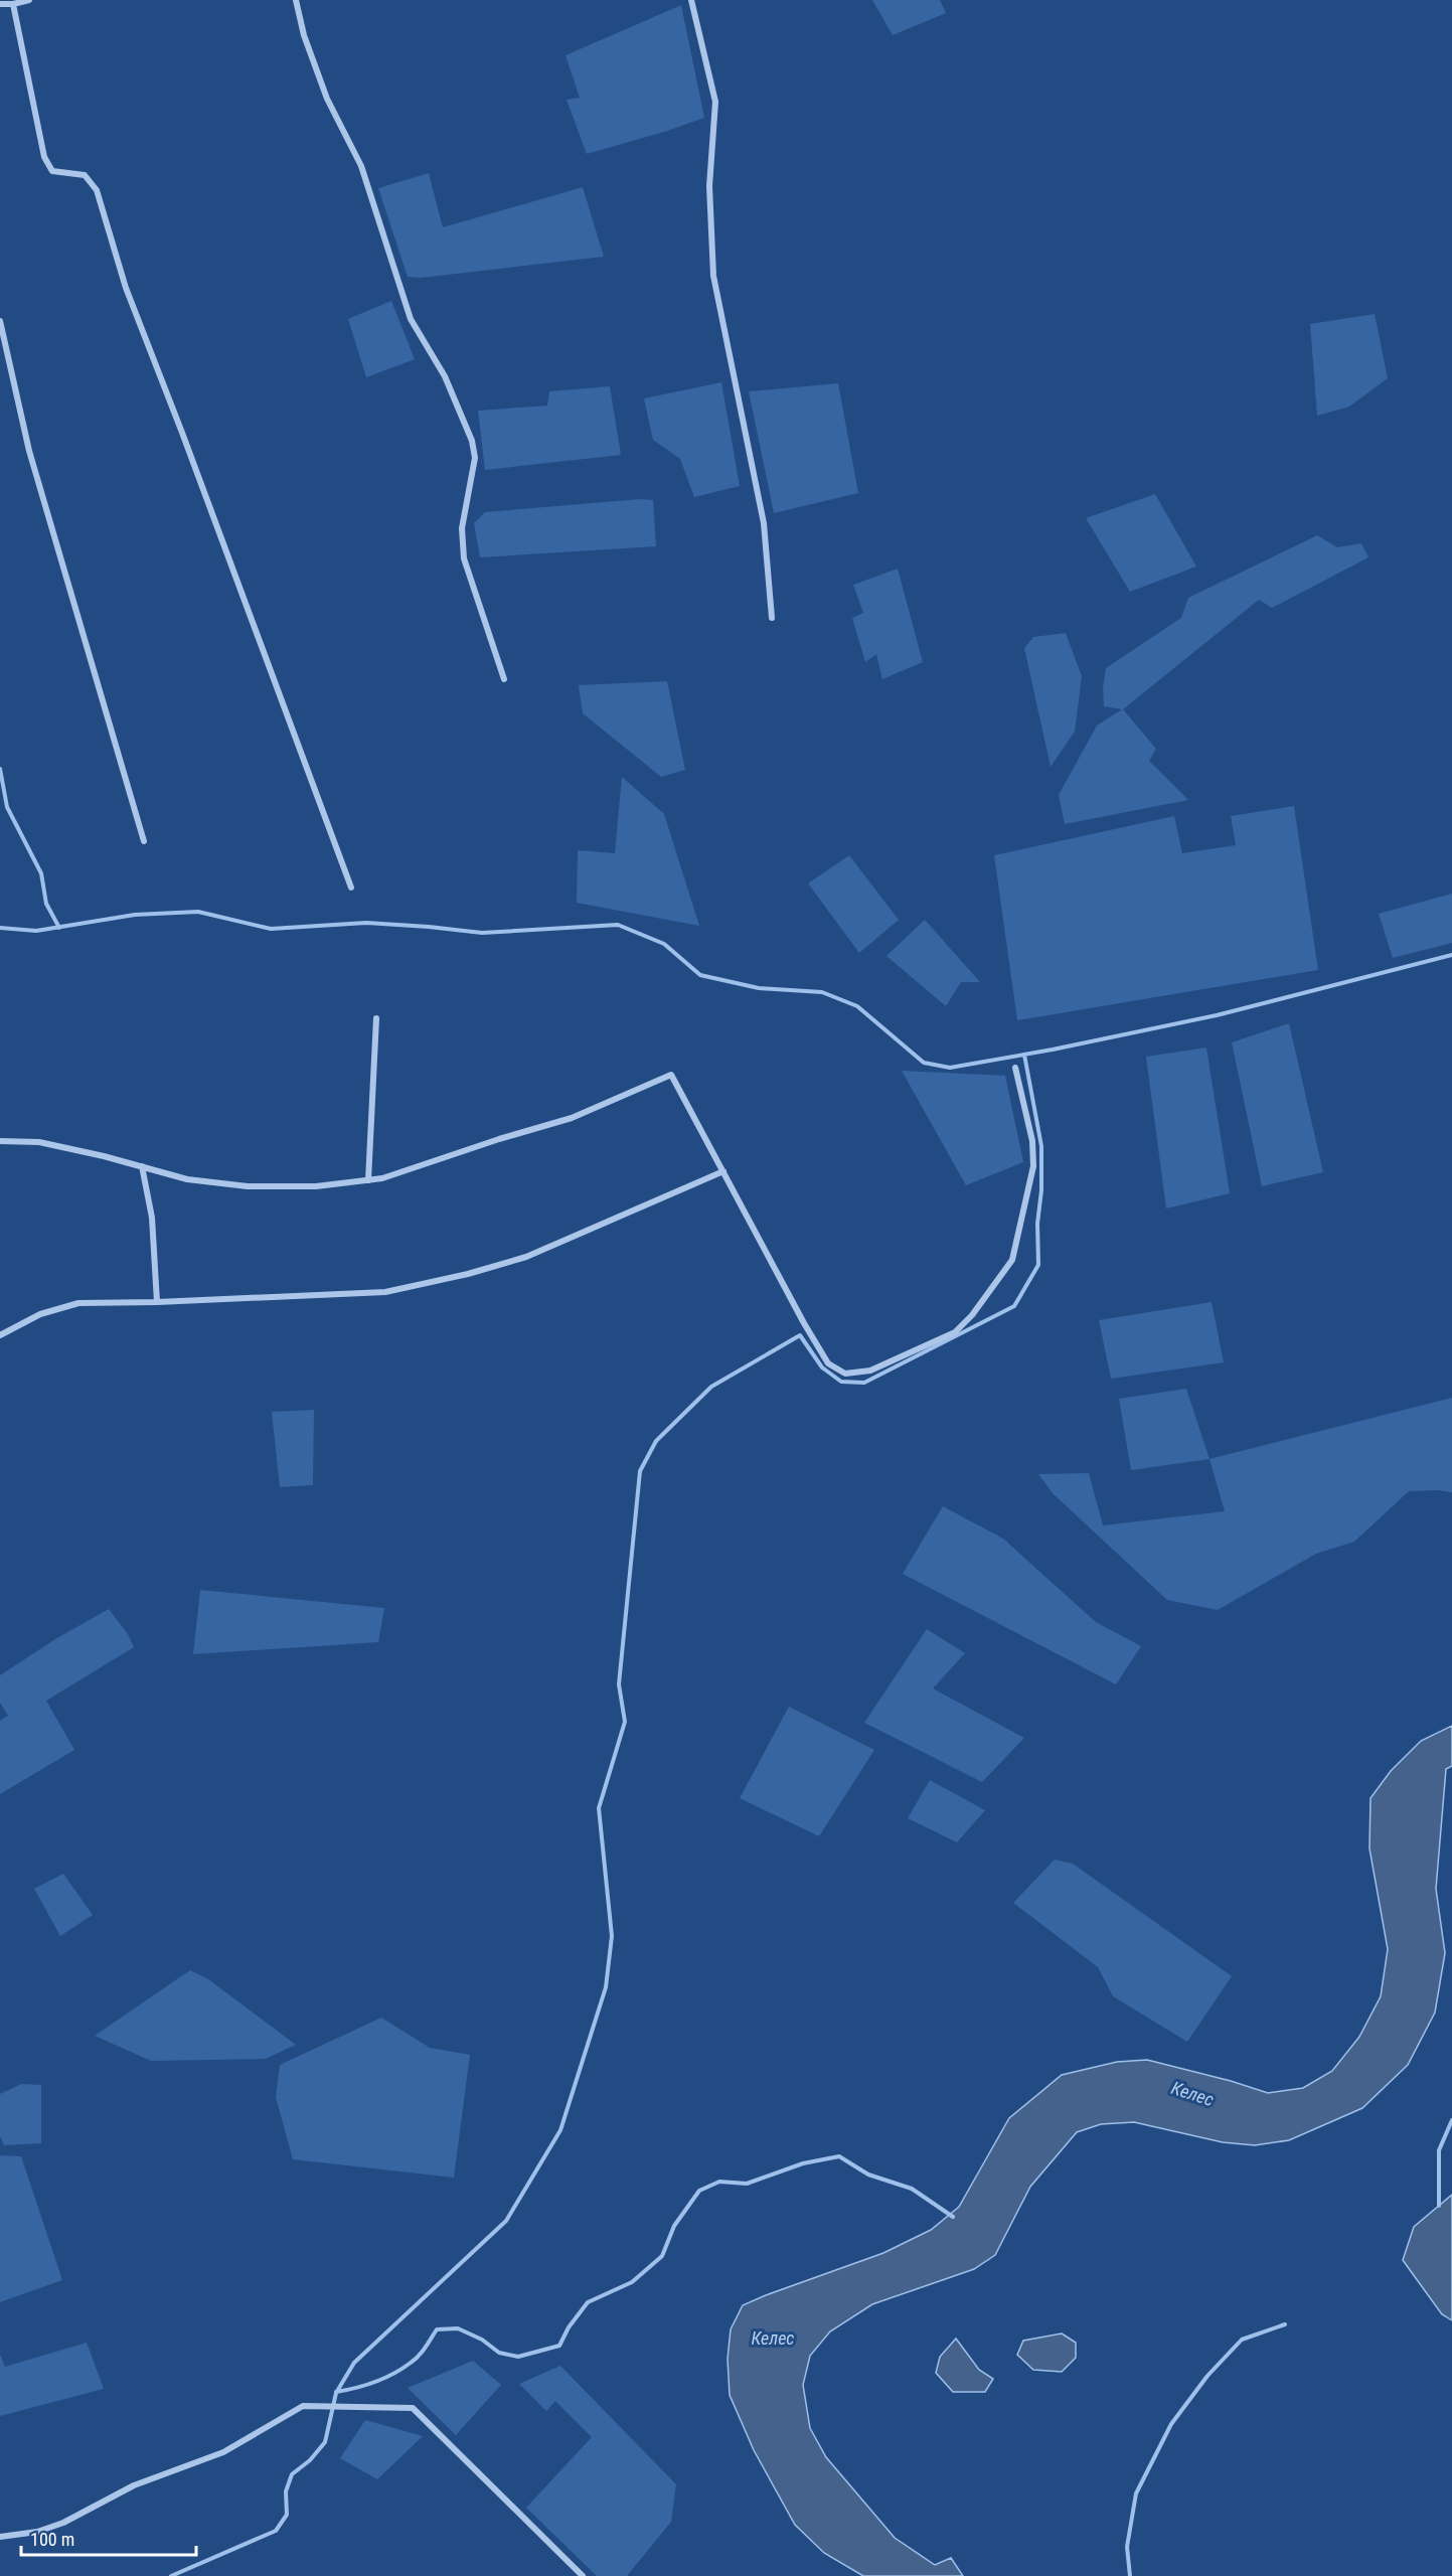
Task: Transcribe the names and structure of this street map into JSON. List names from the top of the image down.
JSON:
{
  "water": ["Келес"],
  "scale_bar": "100 m"
}
